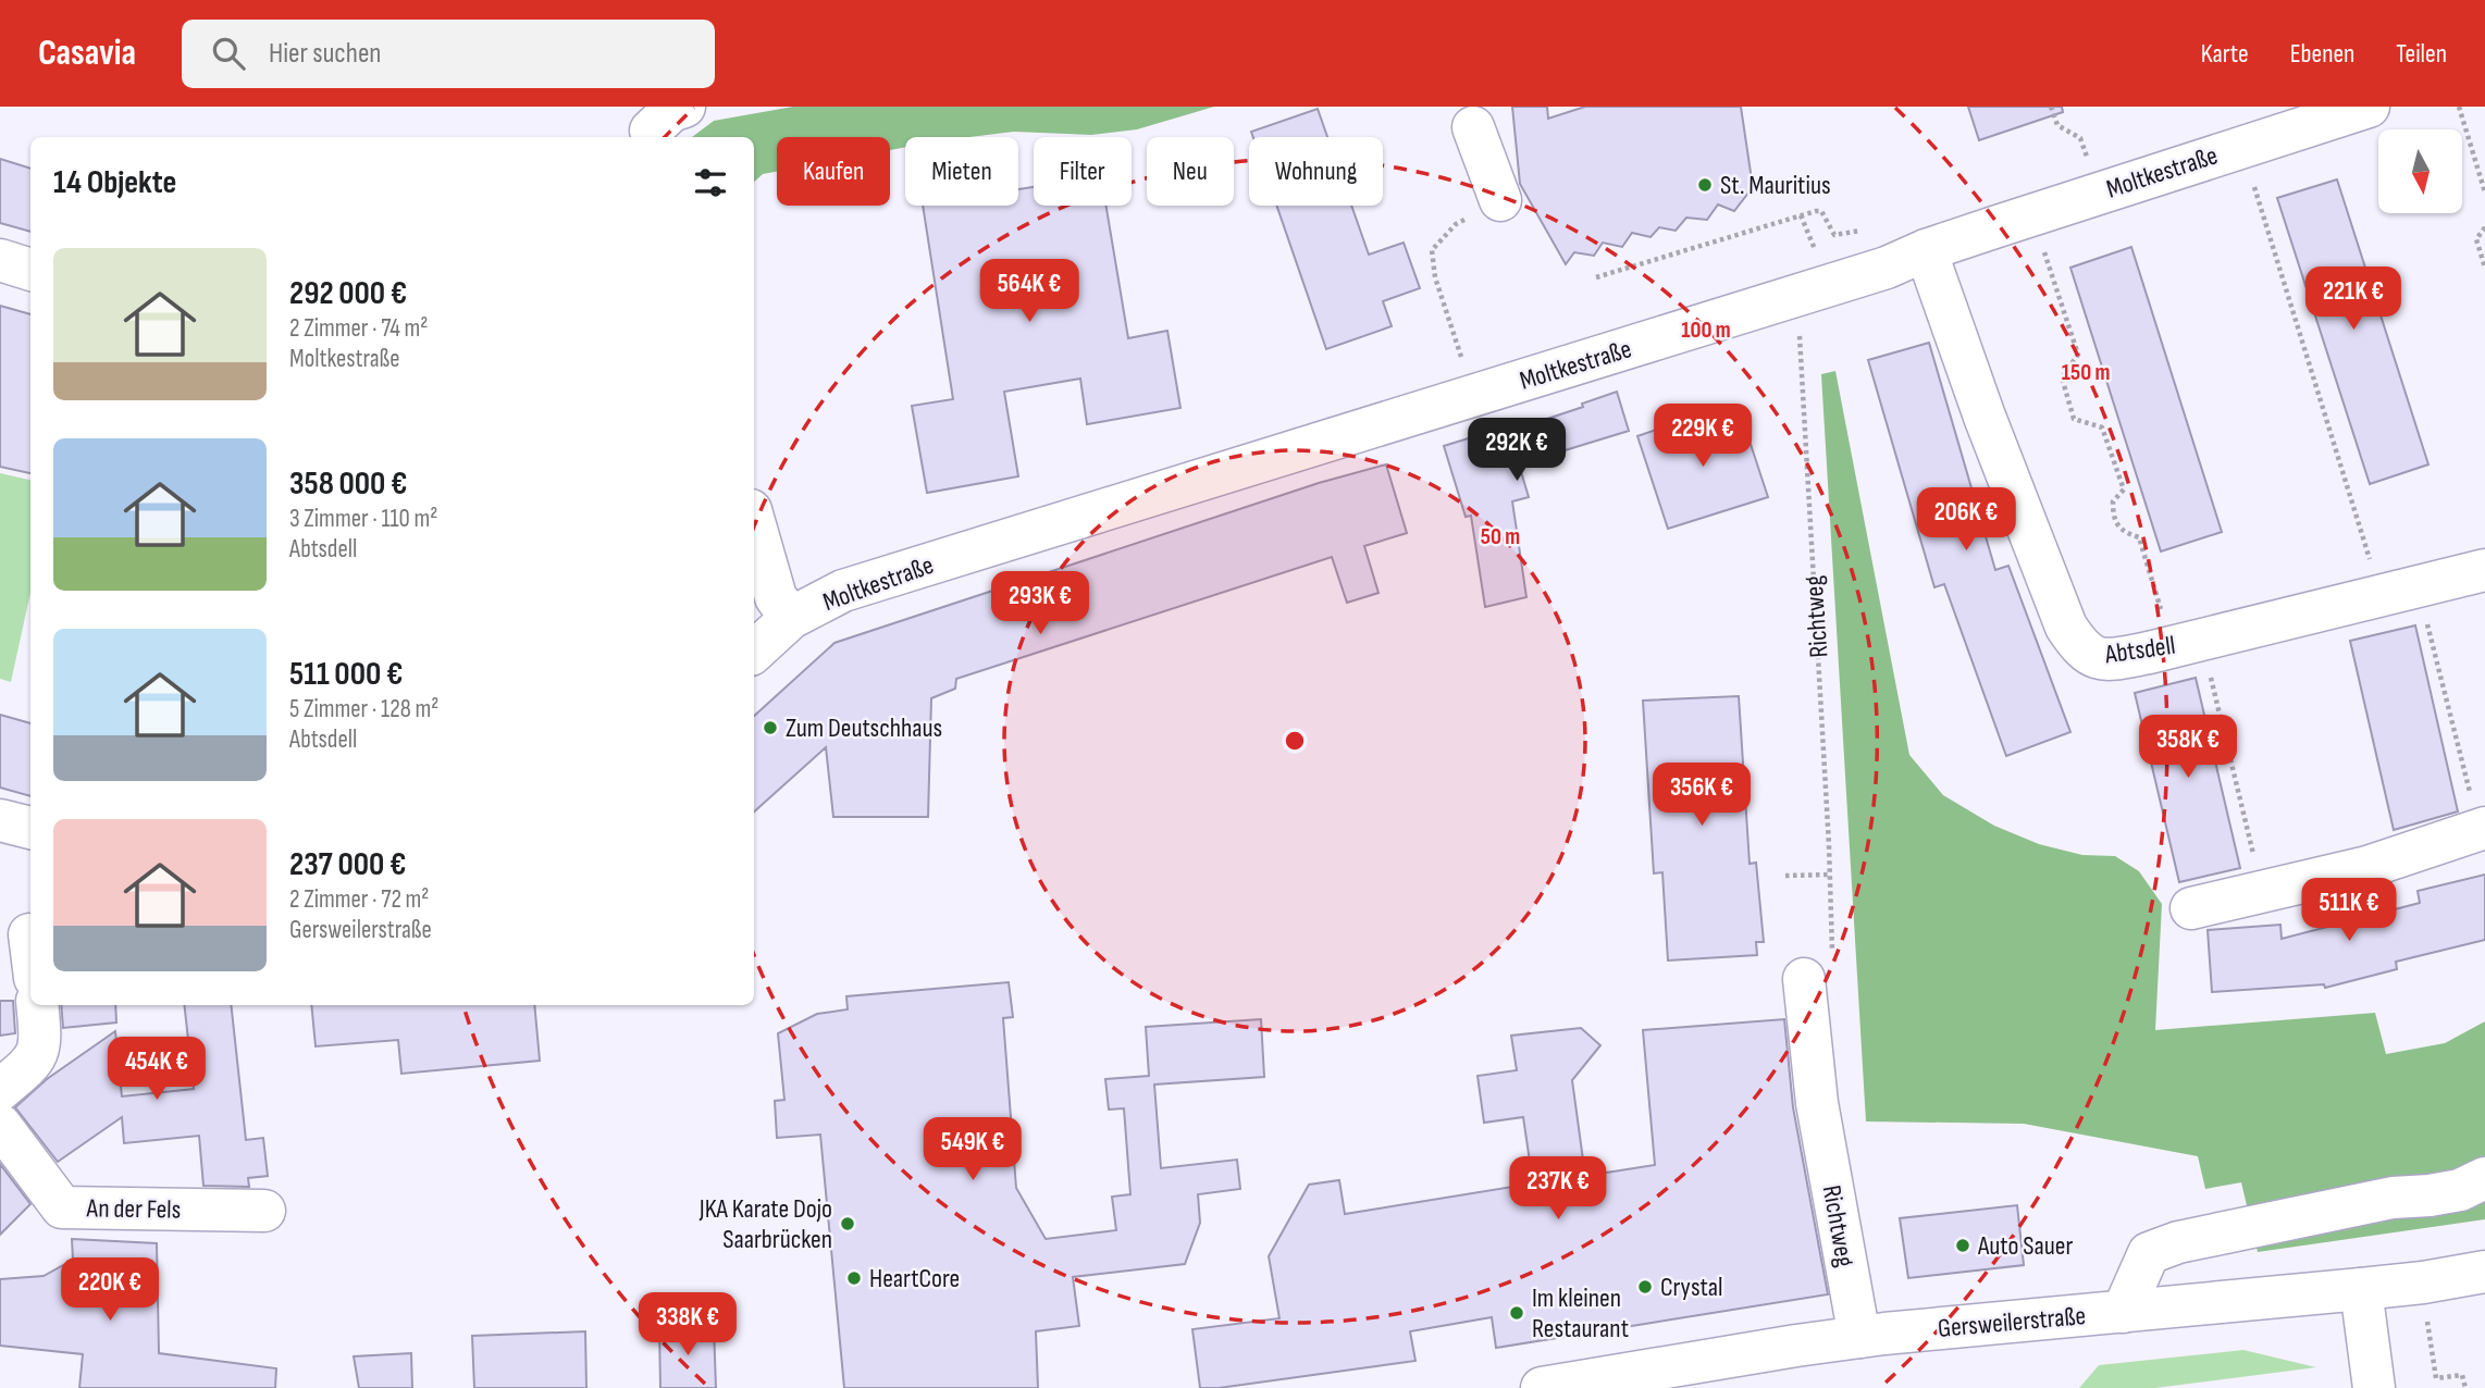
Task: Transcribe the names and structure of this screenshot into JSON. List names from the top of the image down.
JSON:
{
  "streets": {
    "street": [
      "Moltkestraße",
      "Richtweg",
      "Abtsdell",
      "An der Fels",
      "Gersweilerstraße"
    ]
  },
  "crossings": [
    ["Moltkestraße", "Abtsdell"],
    ["Richtweg", "Gersweilerstraße"]
  ],
  "places": [
    "St. Mauritius",
    "Zum Deutschhaus",
    "JKA Karate Dojo Saarbrücken",
    "Auto Sauer",
    "HeartCore",
    "Crystal",
    "Im kleinen Restaurant"
  ],
  "north": "bottom",
  "page": {
    "header": "Casavia",
    "search": "Hier suchen",
    "nav": ["Karte", "Ebenen", "Teilen"],
    "chip": [
      "Kaufen",
      "Mieten",
      "Filter",
      "Neu",
      "Wohnung"
    ],
    "heading": "14 Objekte",
    "list": [
      {
        "name": "292 000 €",
        "note": "2 Zimmer · 74 m² · Moltkestraße"
      },
      {
        "name": "358 000 €",
        "note": "3 Zimmer · 110 m² · Abtsdell"
      },
      {
        "name": "511 000 €",
        "note": "5 Zimmer · 128 m² · Abtsdell"
      },
      {
        "name": "237 000 €",
        "note": "2 Zimmer · 72 m² · Gersweilerstraße"
      }
    ],
    "price": [
      "564K €",
      "221K €",
      "229K €",
      "292K €",
      "206K €",
      "293K €",
      "358K €",
      "356K €",
      "511K €",
      "454K €",
      "549K €",
      "237K €",
      "220K €",
      "338K €"
    ]
  },
  "rings": ["100 m", "150 m", "50 m"]
}
